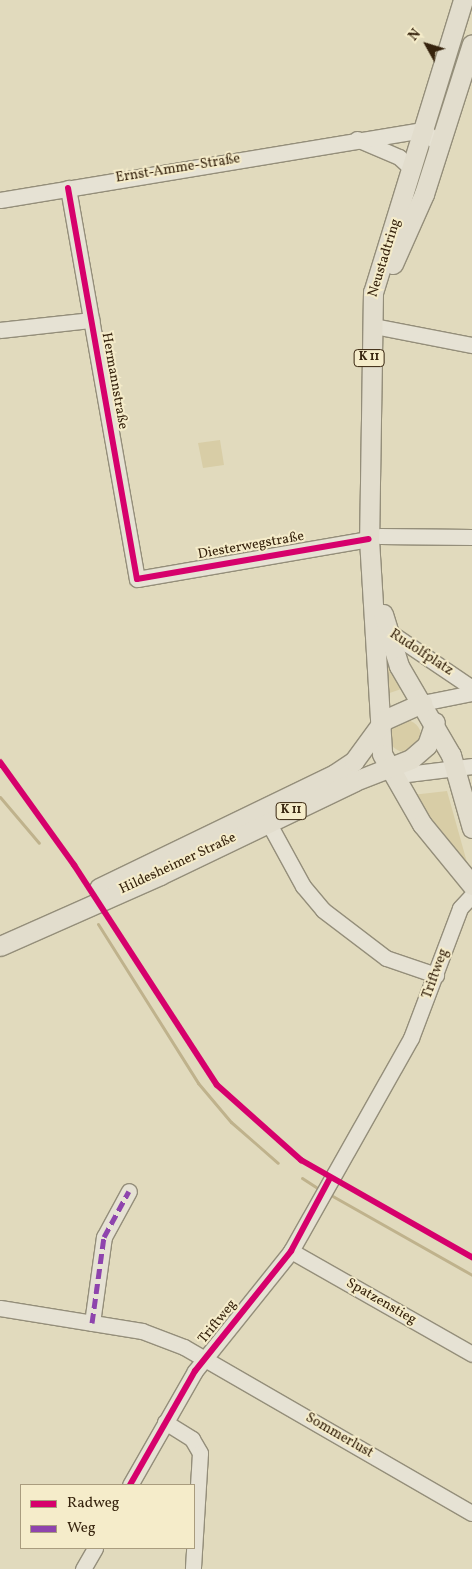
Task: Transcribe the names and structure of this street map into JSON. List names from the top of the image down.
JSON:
{
  "streets": {
    "main road": [
      "Neustadtring",
      "K 11",
      "Rudolfplatz",
      "Hildesheimer Straße"
    ],
    "street": [
      "Ernst-Amme-Straße",
      "Hermannstraße",
      "Diesterwegstraße",
      "Triftweg",
      "Spatzenstieg",
      "Sommerlust"
    ]
  },
  "crossings": [
    ["Ernst-Amme-Straße", "Neustadtring"],
    ["Ernst-Amme-Straße", "Hermannstraße"],
    ["Neustadtring", "Diesterwegstraße"],
    ["Neustadtring", "Rudolfplatz"],
    ["K 11", "Rudolfplatz"],
    ["K 11", "Hildesheimer Straße"],
    ["Hermannstraße", "Diesterwegstraße"],
    ["Rudolfplatz", "Hildesheimer Straße"],
    ["Triftweg", "Spatzenstieg"],
    ["Triftweg", "Sommerlust"]
  ],
  "legend": ["Radweg", "Weg"],
  "north": "top left"
}
